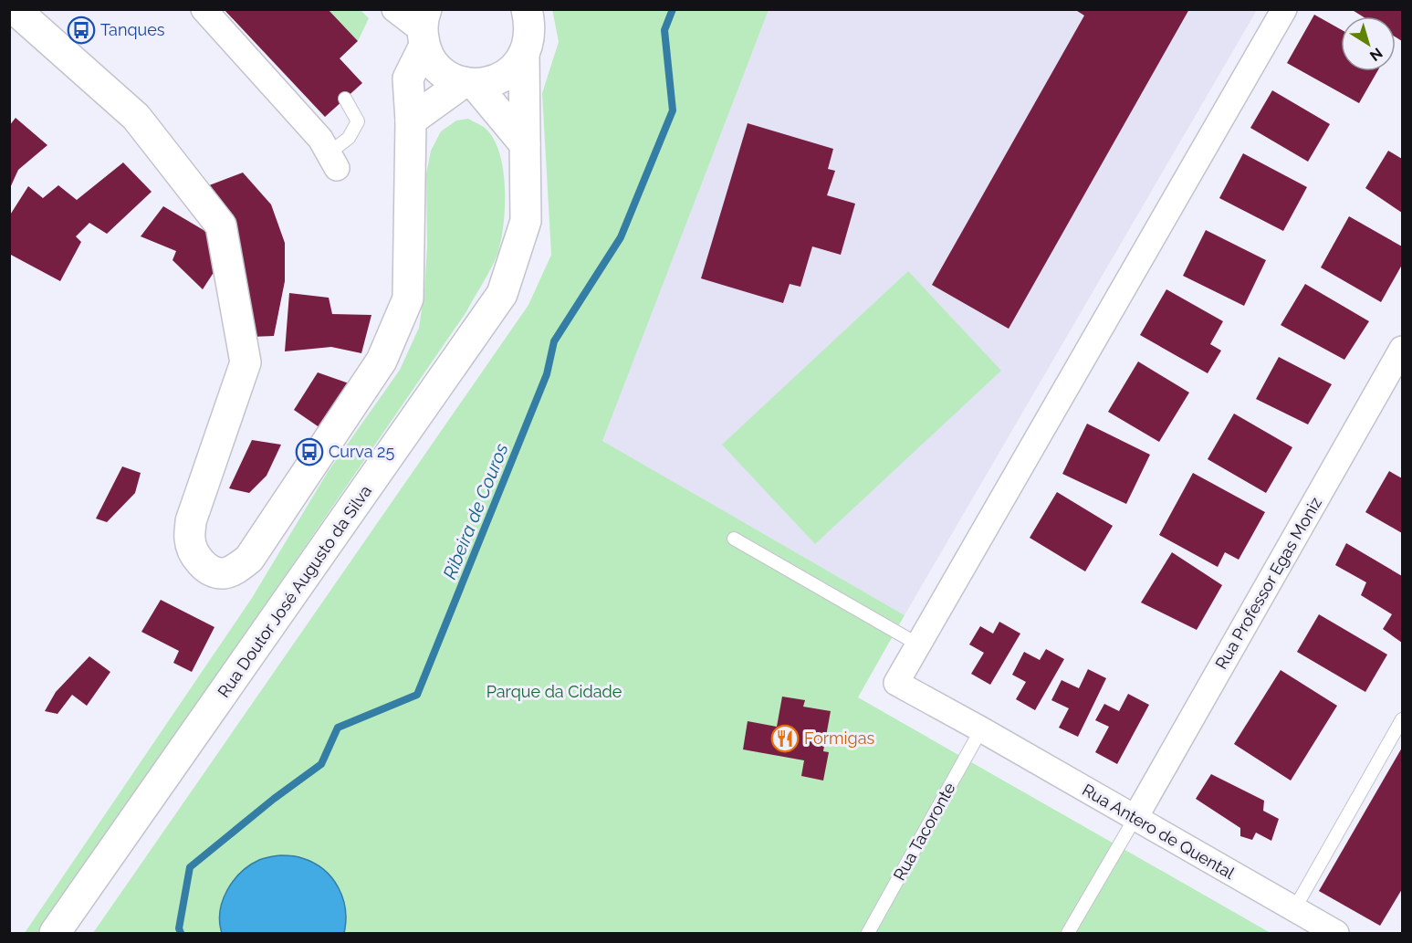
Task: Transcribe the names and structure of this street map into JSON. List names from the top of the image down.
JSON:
{
  "streets": {
    "street": ["Rua Professor Egas Moniz", "Rua Doutor José Augusto da Silva", "Rua Antero de Quental"],
    "lane": ["Rua Tacoronte"]
  },
  "crossings": [
    ["Rua Professor Egas Moniz", "Rua Antero de Quental"],
    ["Rua Tacoronte", "Rua Antero de Quental"]
  ],
  "water": ["Ribeira de Couros"],
  "parks": ["Parque da Cidade"],
  "places": {
    "bus stop": ["Tanques", "Curva 25"],
    "restaurant": ["Formigas"]
  },
  "north": "bottom right"
}
